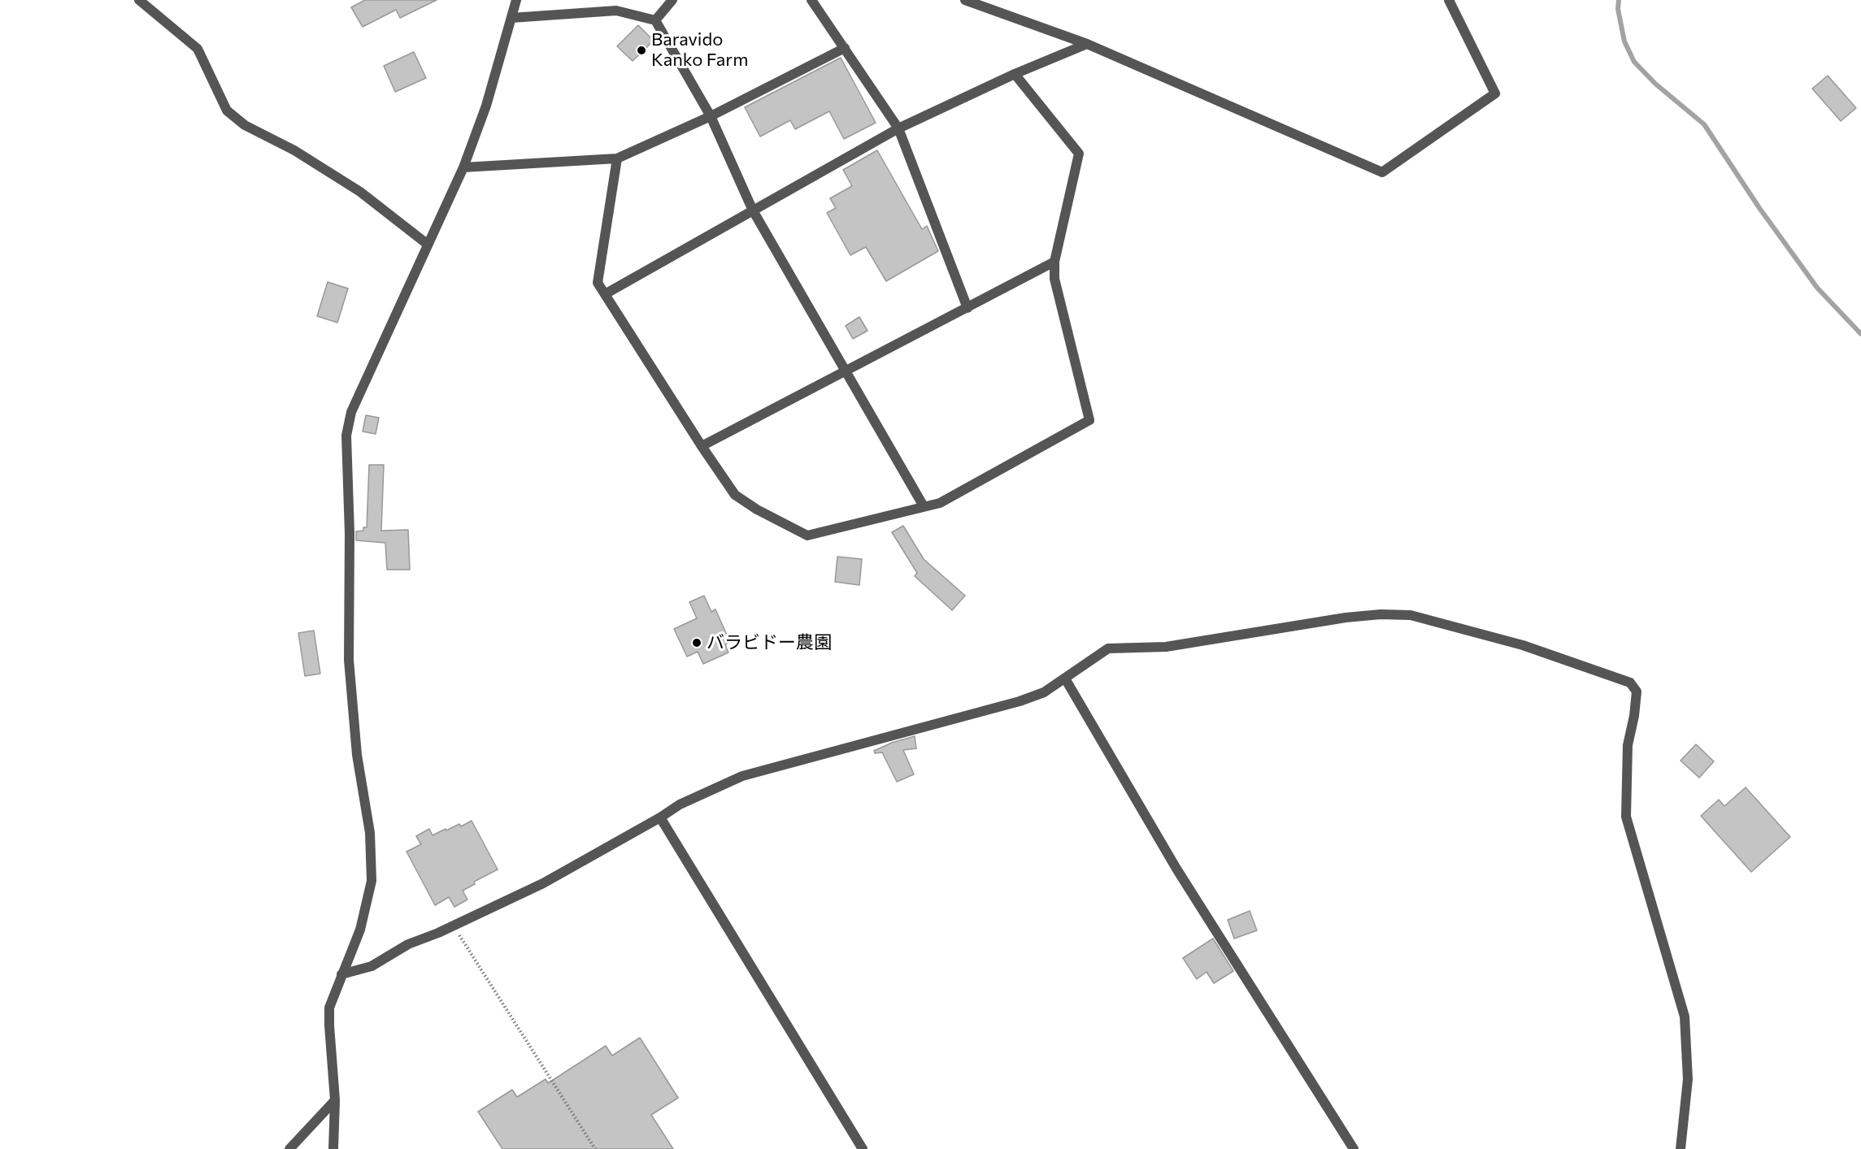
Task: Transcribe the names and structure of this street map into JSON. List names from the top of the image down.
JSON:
{
  "places": ["Baravido Kanko Farm", "バラビドー農園"]
}
